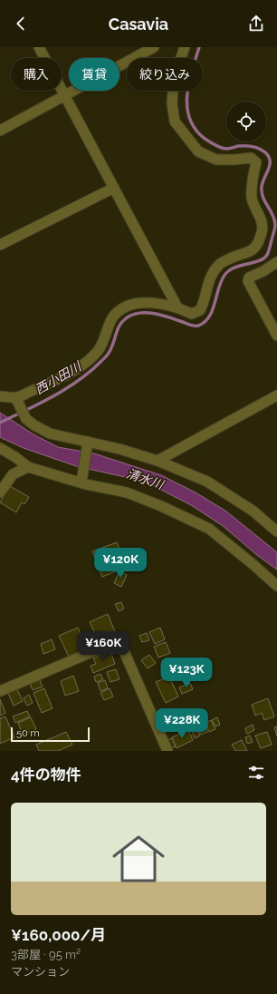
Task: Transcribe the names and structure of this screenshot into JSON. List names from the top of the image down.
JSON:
{
  "water": ["西小田川", "清水川"],
  "scale_bar": "50 m",
  "page": {
    "header": "Casavia",
    "chip": ["購入", "賃貸", "絞り込み"],
    "price": [
      "¥120K",
      "¥160K",
      "¥123K",
      "¥228K"
    ],
    "scale": "50 m",
    "heading": "4件の物件",
    "list": [
      {
        "name": "¥160,000/月",
        "note": "3部屋 · 95 m² · マンション"
      }
    ]
  }
}
